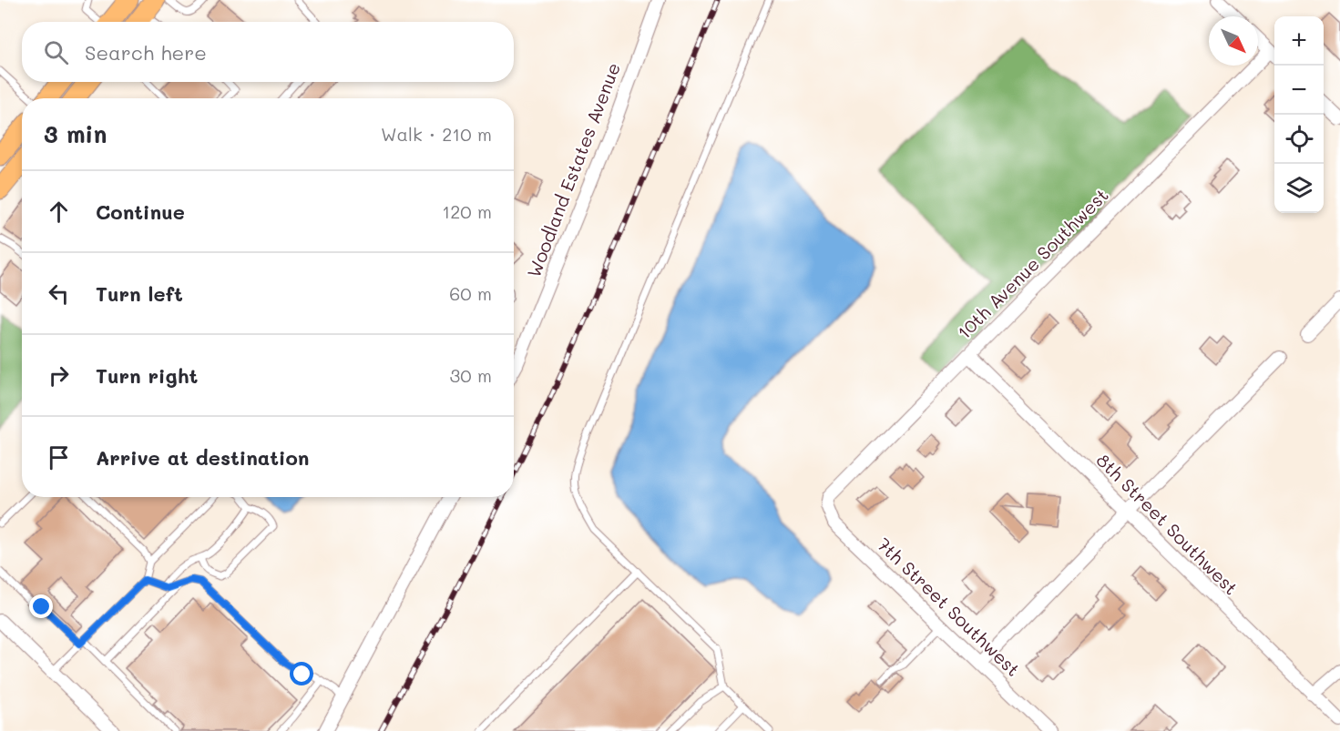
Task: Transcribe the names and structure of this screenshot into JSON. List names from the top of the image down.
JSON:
{
  "streets": {
    "street": [
      "Woodland Estates Avenue",
      "10th Avenue Southwest",
      "8th Street Southwest",
      "7th Street Southwest"
    ]
  },
  "crossings": [
    ["10th Avenue Southwest", "8th Street Southwest"],
    ["10th Avenue Southwest", "7th Street Southwest"]
  ],
  "north": "bottom right",
  "page": {
    "map_buttons": ["+", "−"],
    "search": "Search here",
    "heading": ["3 min", "Walk · 210 m"],
    "list": [
      ["Continue", "120 m"],
      ["Turn left", "60 m"],
      ["Turn right", "30 m"],
      "Arrive at destination"
    ]
  }
}
